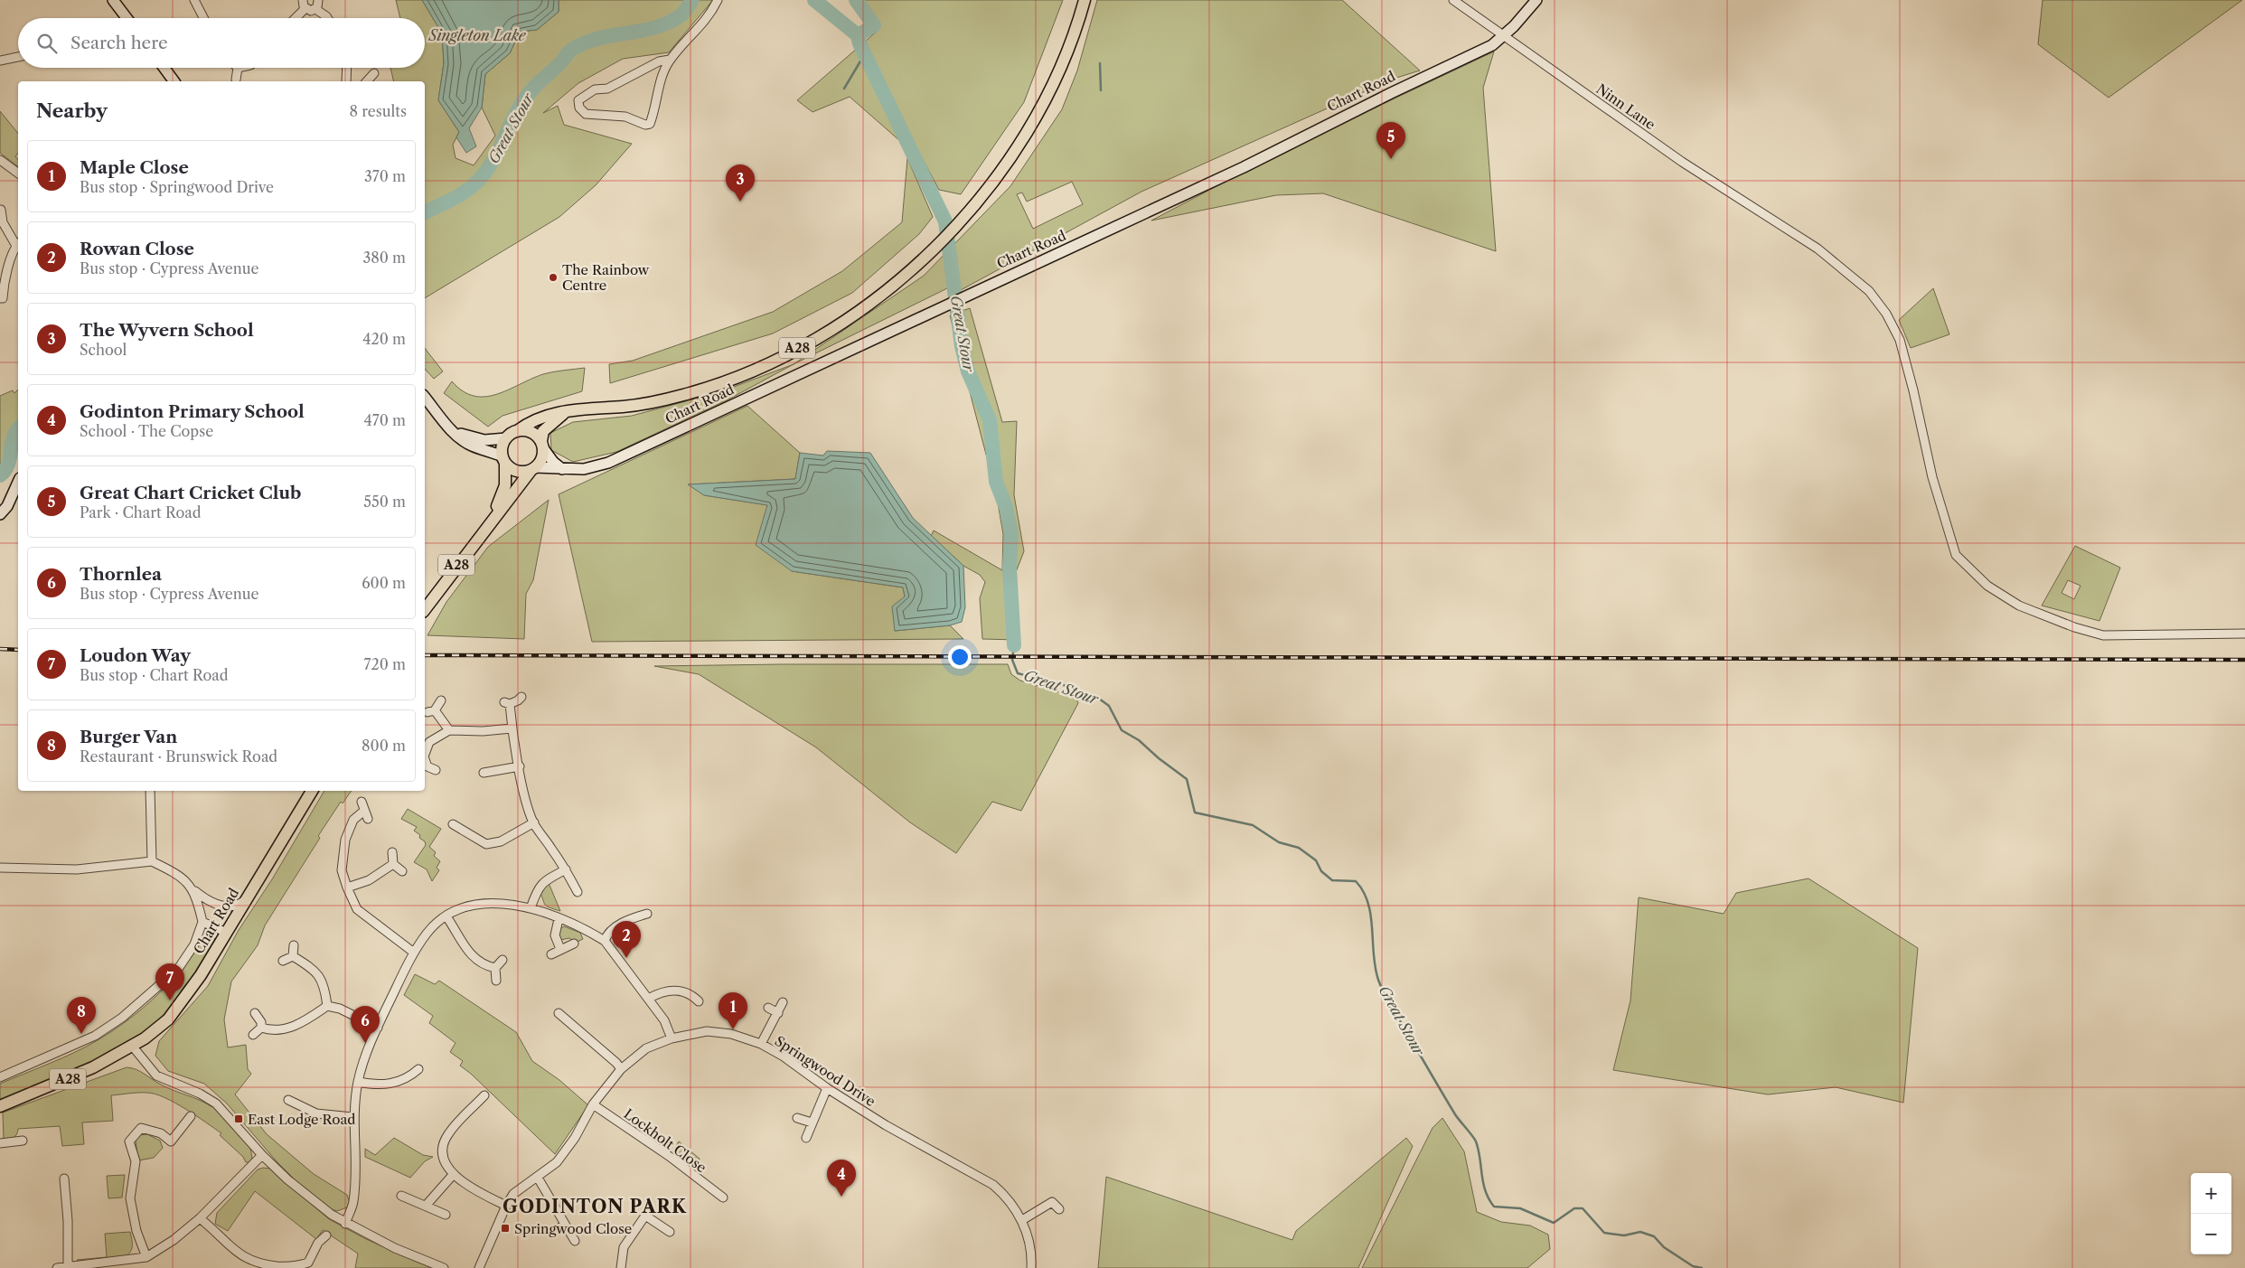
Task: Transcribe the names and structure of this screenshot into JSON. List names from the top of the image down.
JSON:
{
  "streets": {
    "main road": ["Chart Road", "A28"],
    "street": ["Ninn Lane", "Springwood Drive", "Lockholt Close"]
  },
  "crossings": [
    ["Chart Road", "Ninn Lane"],
    ["Chart Road", "A28"],
    ["Springwood Drive", "Lockholt Close"]
  ],
  "districts": ["GODINTON PARK"],
  "water": ["Singleton Lake", "Great Stour"],
  "places": {
    "other": ["The Rainbow Centre"],
    "transit": ["East Lodge Road", "Springwood Close"]
  },
  "page": {
    "search": "Search here",
    "heading": ["Nearby", "8 results"],
    "pins": [
      "5",
      "3",
      "2",
      "7",
      "1",
      "8",
      "6",
      "4"
    ],
    "list": [
      {
        "mark": "1",
        "name": "Maple Close",
        "note": "Bus stop · Springwood Drive",
        "value": "370 m"
      },
      {
        "mark": "2",
        "name": "Rowan Close",
        "note": "Bus stop · Cypress Avenue",
        "value": "380 m"
      },
      {
        "mark": "3",
        "name": "The Wyvern School",
        "note": "School",
        "value": "420 m"
      },
      {
        "mark": "4",
        "name": "Godinton Primary School",
        "note": "School · The Copse",
        "value": "470 m"
      },
      {
        "mark": "5",
        "name": "Great Chart Cricket Club",
        "note": "Park · Chart Road",
        "value": "550 m"
      },
      {
        "mark": "6",
        "name": "Thornlea",
        "note": "Bus stop · Cypress Avenue",
        "value": "600 m"
      },
      {
        "mark": "7",
        "name": "Loudon Way",
        "note": "Bus stop · Chart Road",
        "value": "720 m"
      },
      {
        "mark": "8",
        "name": "Burger Van",
        "note": "Restaurant · Brunswick Road",
        "value": "800 m"
      }
    ],
    "map_buttons": ["+", "−"]
  }
}
